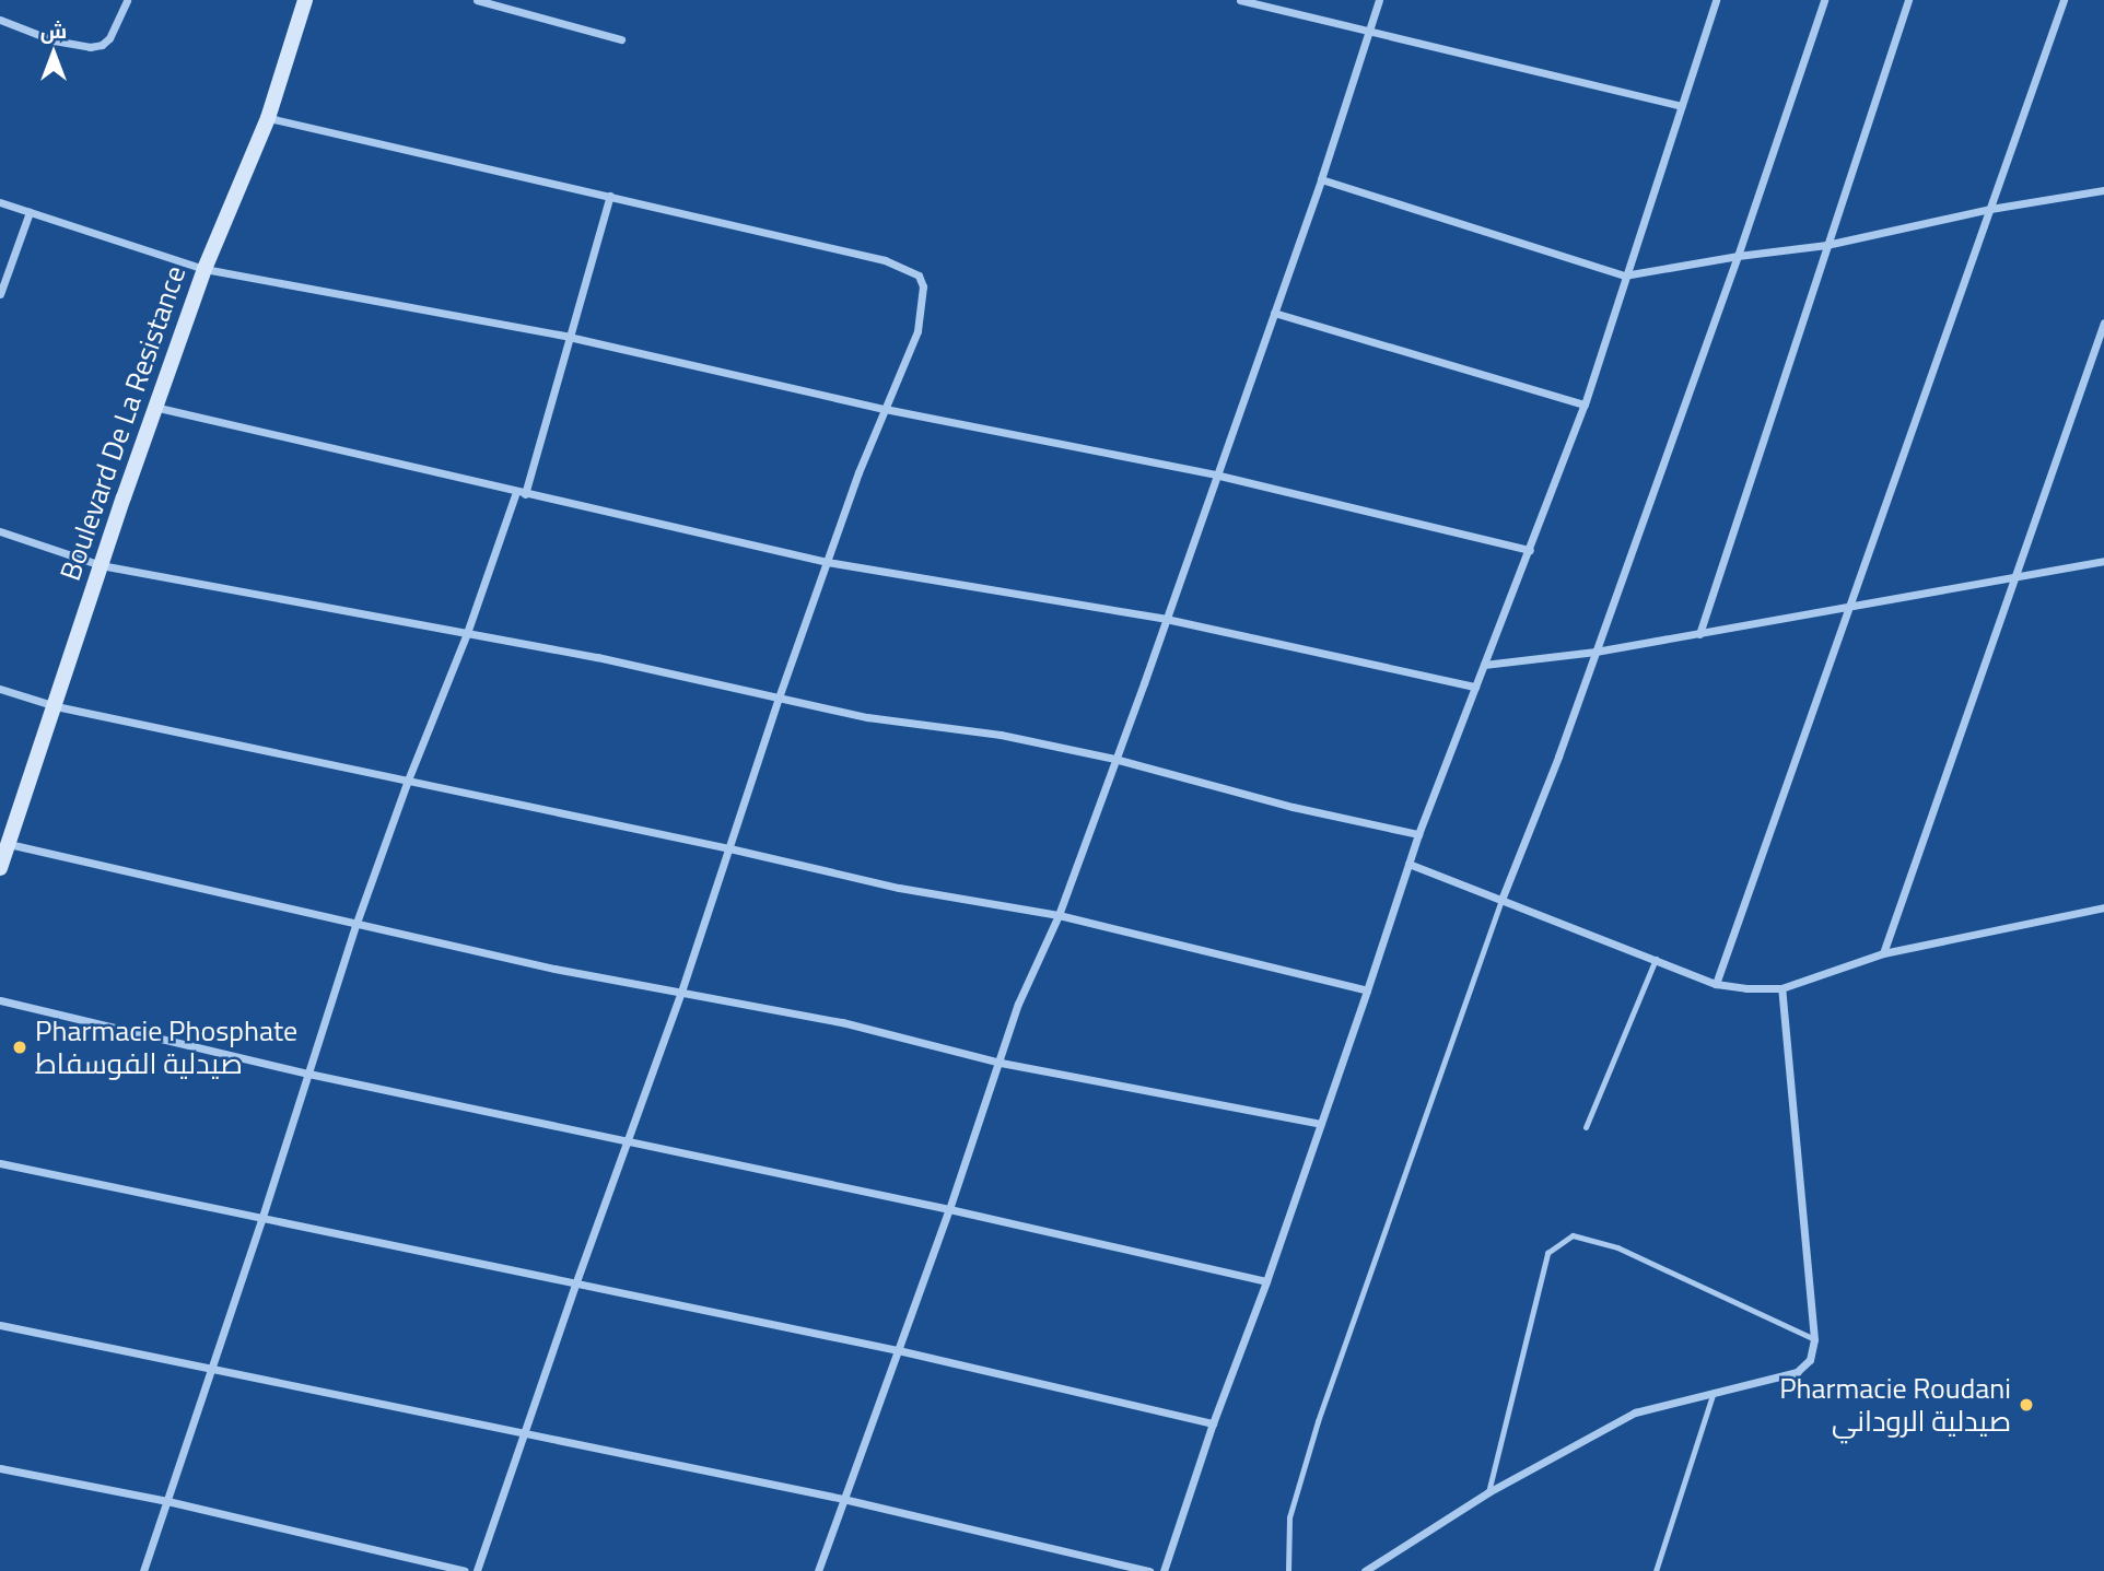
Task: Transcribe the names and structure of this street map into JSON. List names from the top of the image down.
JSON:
{
  "streets": {
    "street": ["Boulevard De La Resistance"]
  },
  "places": ["Pharmacie Phosphate صيدلية الفوسفاط", "Pharmacie Roudani صيدلية الروداني"],
  "north": "top"
}
